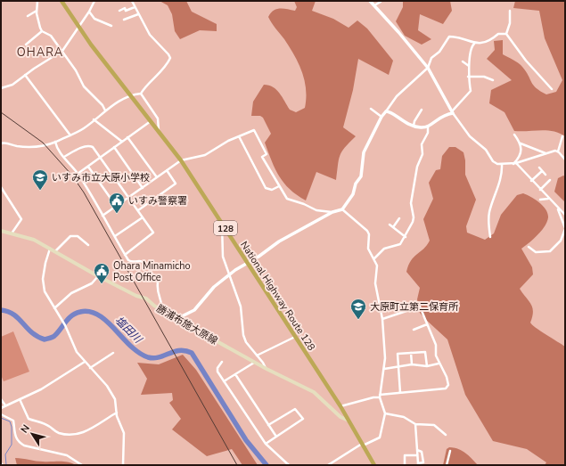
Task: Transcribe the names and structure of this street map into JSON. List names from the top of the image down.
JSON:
{
  "streets": {
    "highway": ["128", "National Highway Route 128"],
    "main road": ["勝浦布施大原線"]
  },
  "crossings": [
    ["National Highway Route 128", "勝浦布施大原線"]
  ],
  "districts": ["OHARA"],
  "water": ["塩田川"],
  "places": {
    "school or university": ["いすみ市立大原小学校", "大原町立第二保育所"],
    "public building": ["いすみ警察署", "Ohara Minamicho Post Office"]
  },
  "north": "top left"
}
